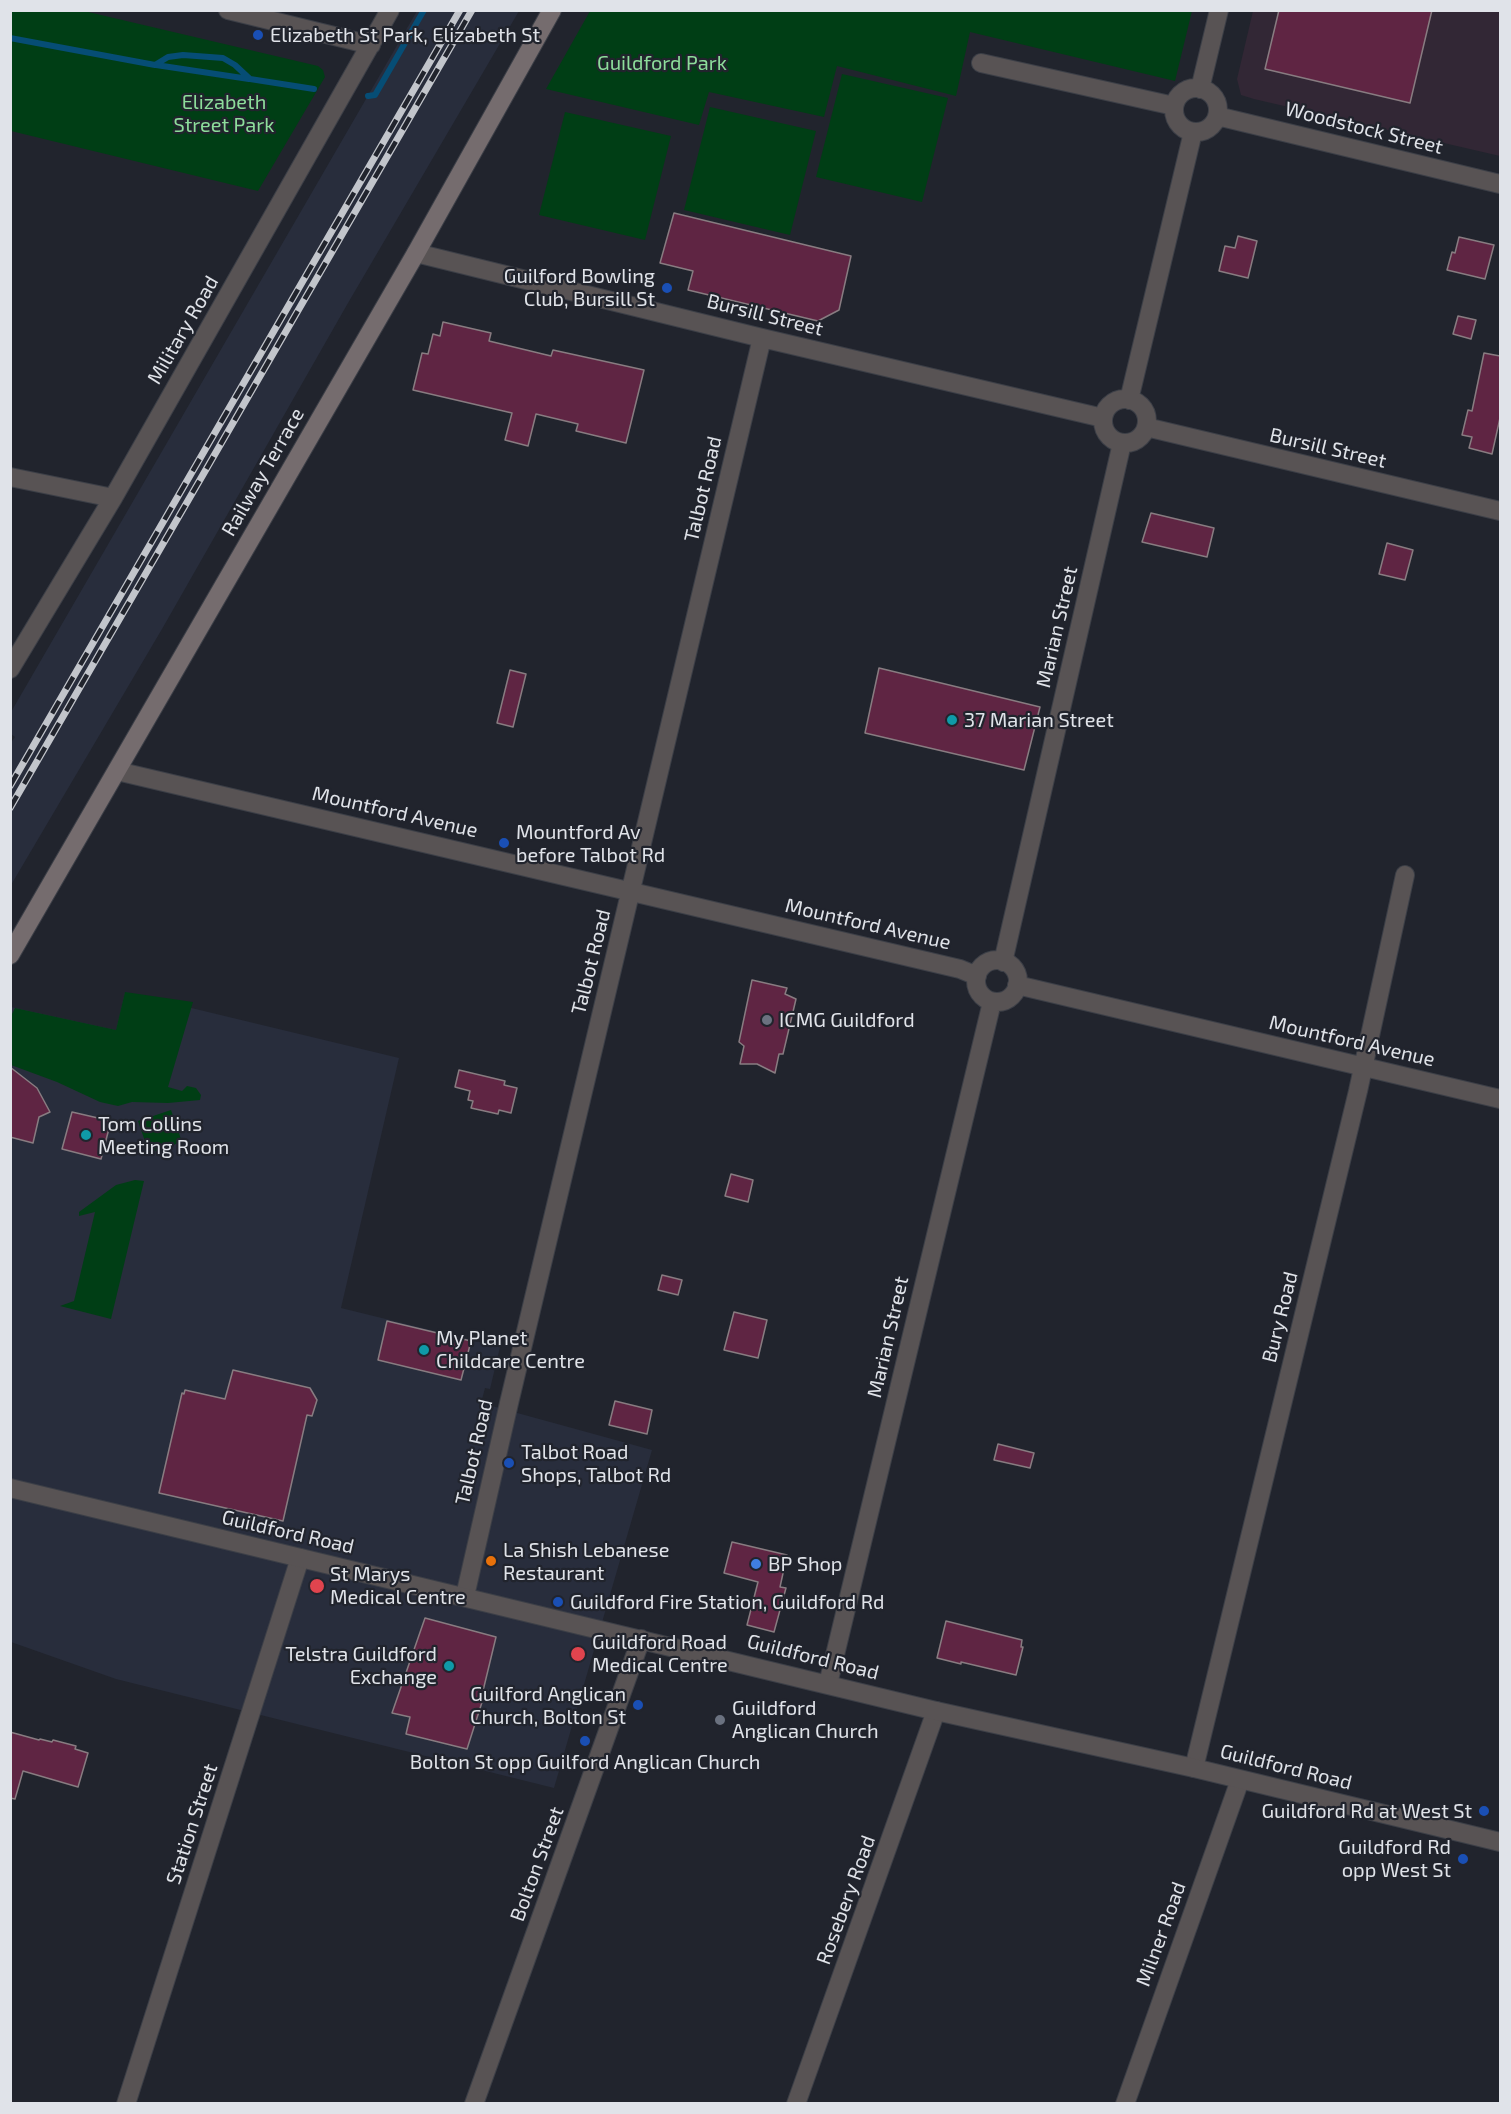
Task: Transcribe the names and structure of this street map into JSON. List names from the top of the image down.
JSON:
{
  "streets": {
    "main road": ["Railway Terrace"],
    "street": [
      "Woodstock Street",
      "Bursill Street",
      "Military Road",
      "Talbot Road",
      "Marian Street",
      "Mountford Avenue",
      "Bury Road",
      "Guildford Road",
      "Station Street",
      "Bolton Street",
      "Rosebery Road",
      "Milner Road"
    ]
  },
  "crossings": [
    ["Bursill Street", "Railway Terrace"],
    ["Bursill Street", "Talbot Road"],
    ["Bursill Street", "Marian Street"],
    ["Railway Terrace", "Mountford Avenue"],
    ["Talbot Road", "Mountford Avenue"],
    ["Talbot Road", "Guildford Road"],
    ["Marian Street", "Mountford Avenue"],
    ["Marian Street", "Guildford Road"],
    ["Mountford Avenue", "Bury Road"],
    ["Bury Road", "Guildford Road"],
    ["Guildford Road", "Station Street"],
    ["Guildford Road", "Bolton Street"],
    ["Guildford Road", "Rosebery Road"],
    ["Guildford Road", "Milner Road"]
  ],
  "parks": ["Guildford Park", "Elizabeth Street Park"],
  "places": [
    "Elizabeth St Park, Elizabeth St",
    "Guilford Bowling Club, Bursill St",
    "37 Marian Street",
    "Mountford Av before Talbot Rd",
    "ICMG Guildford",
    "Tom Collins Meeting Room",
    "My Planet Childcare Centre",
    "Talbot Road Shops, Talbot Rd",
    "La Shish Lebanese Restaurant",
    "BP Shop",
    "St Marys Medical Centre",
    "Guildford Fire Station, Guildford Rd",
    "Guildford Road Medical Centre",
    "Telstra Guildford Exchange",
    "Guilford Anglican Church, Bolton St",
    "Guildford Anglican Church",
    "Bolton St opp Guilford Anglican Church",
    "Guildford Rd at West St",
    "Guildford Rd opp West St"
  ]
}
